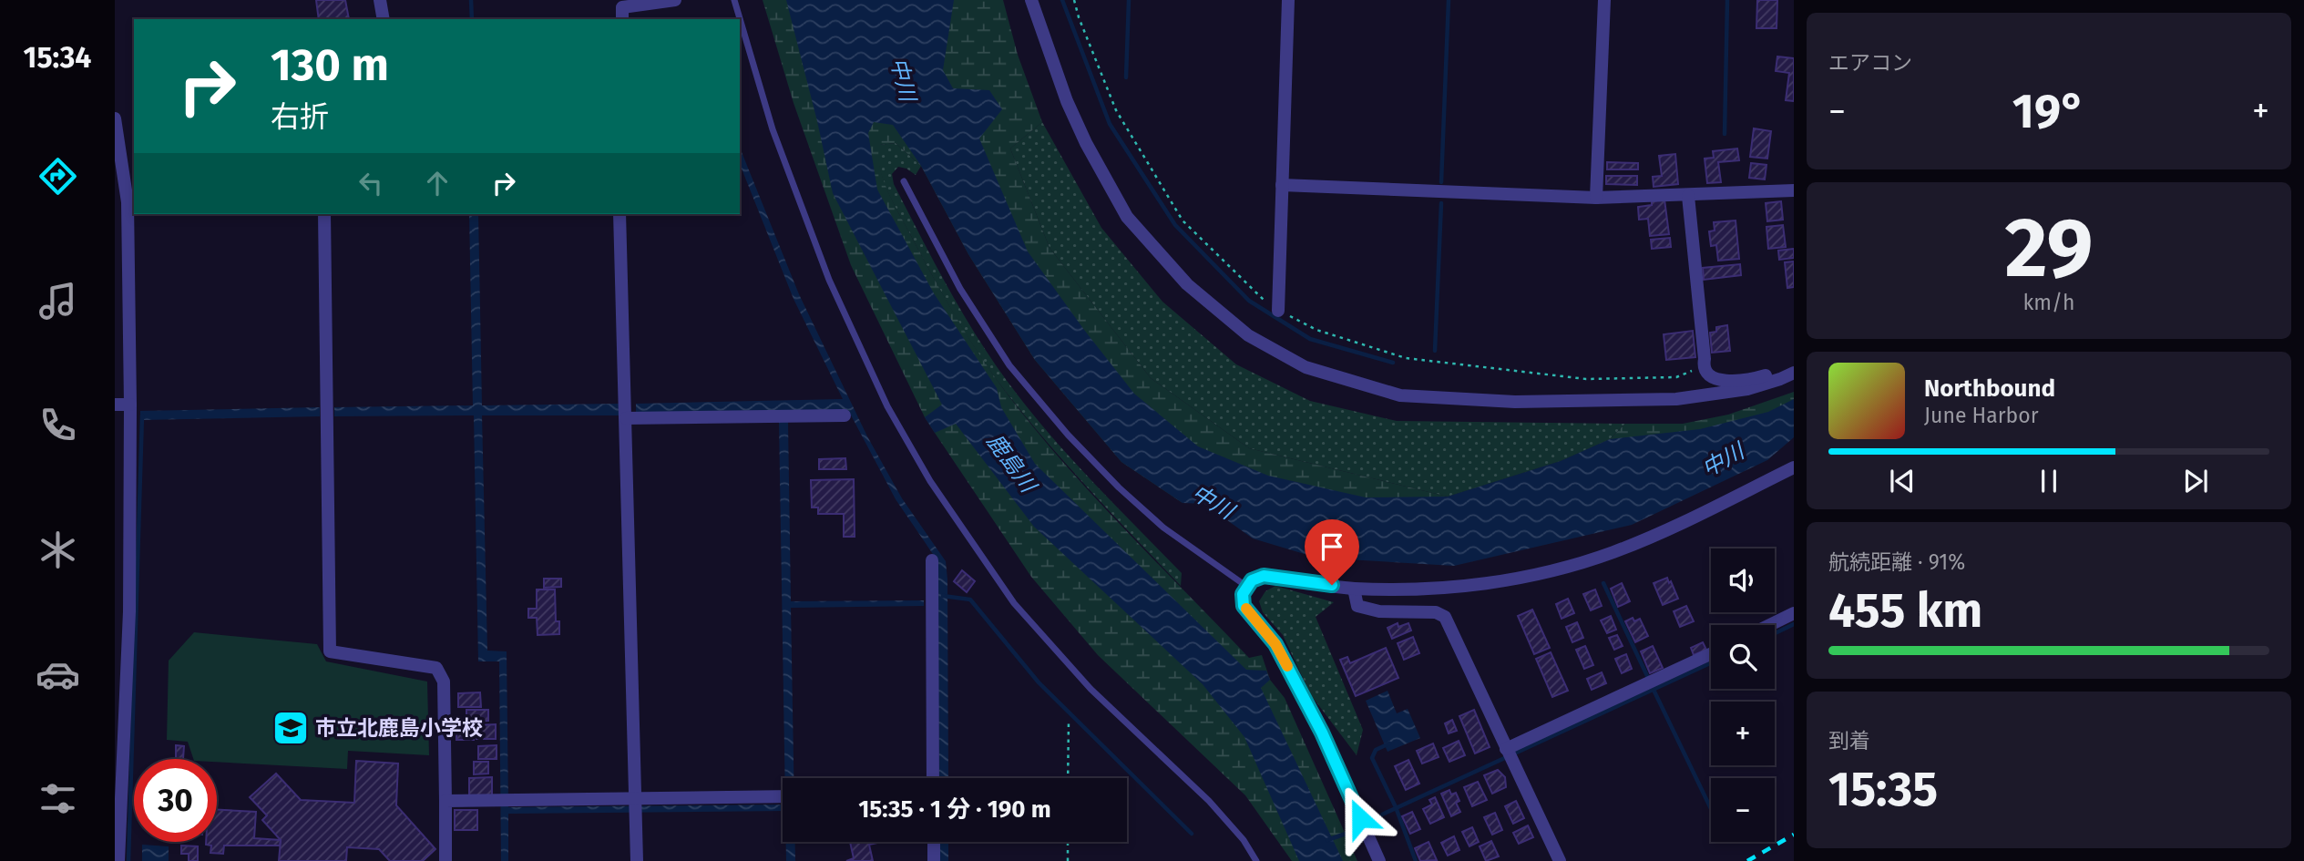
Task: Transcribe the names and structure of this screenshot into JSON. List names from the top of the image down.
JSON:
{
  "water": ["中川", "鹿島川"],
  "places": {
    "school or university": ["市立北鹿島小学校"]
  },
  "page": {
    "tabs": "15:34",
    "tile": [
      "エアコン",
      ["29", "km/h"],
      ["航続距離 · 91%", "455 km"],
      ["到着", "15:35"]
    ],
    "turn": ["130 m", "右折"],
    "heat": ["−", "19°", "+"],
    "song": ["Northbound", "June Harbor"],
    "map_buttons": ["+", "−"],
    "limit": "30",
    "trip": "15:35 · 1 分 · 190 m"
  }
}
